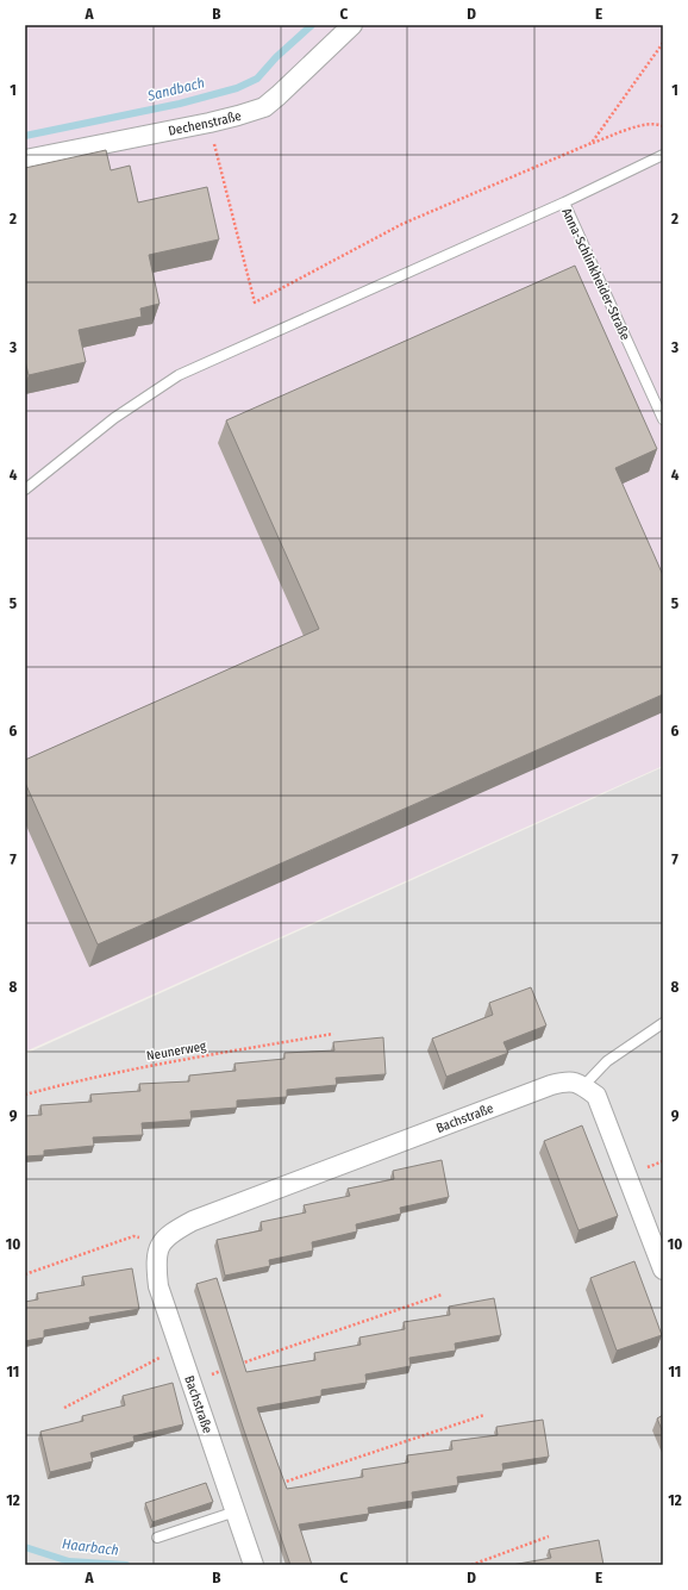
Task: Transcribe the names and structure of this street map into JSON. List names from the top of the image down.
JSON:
{
  "streets": {
    "street": ["Dechenstraße", "Bachstraße"],
    "lane": ["Anna-Schlinkheider-Straße"],
    "path": ["Neunerweg"]
  },
  "water": ["Sandbach", "Haarbach"],
  "grid": {
    "columns": [
      "A",
      "B",
      "C",
      "D",
      "E"
    ],
    "rows": [
      "1",
      "2",
      "3",
      "4",
      "5",
      "6",
      "7",
      "8",
      "9",
      "10",
      "11",
      "12"
    ]
  }
}
